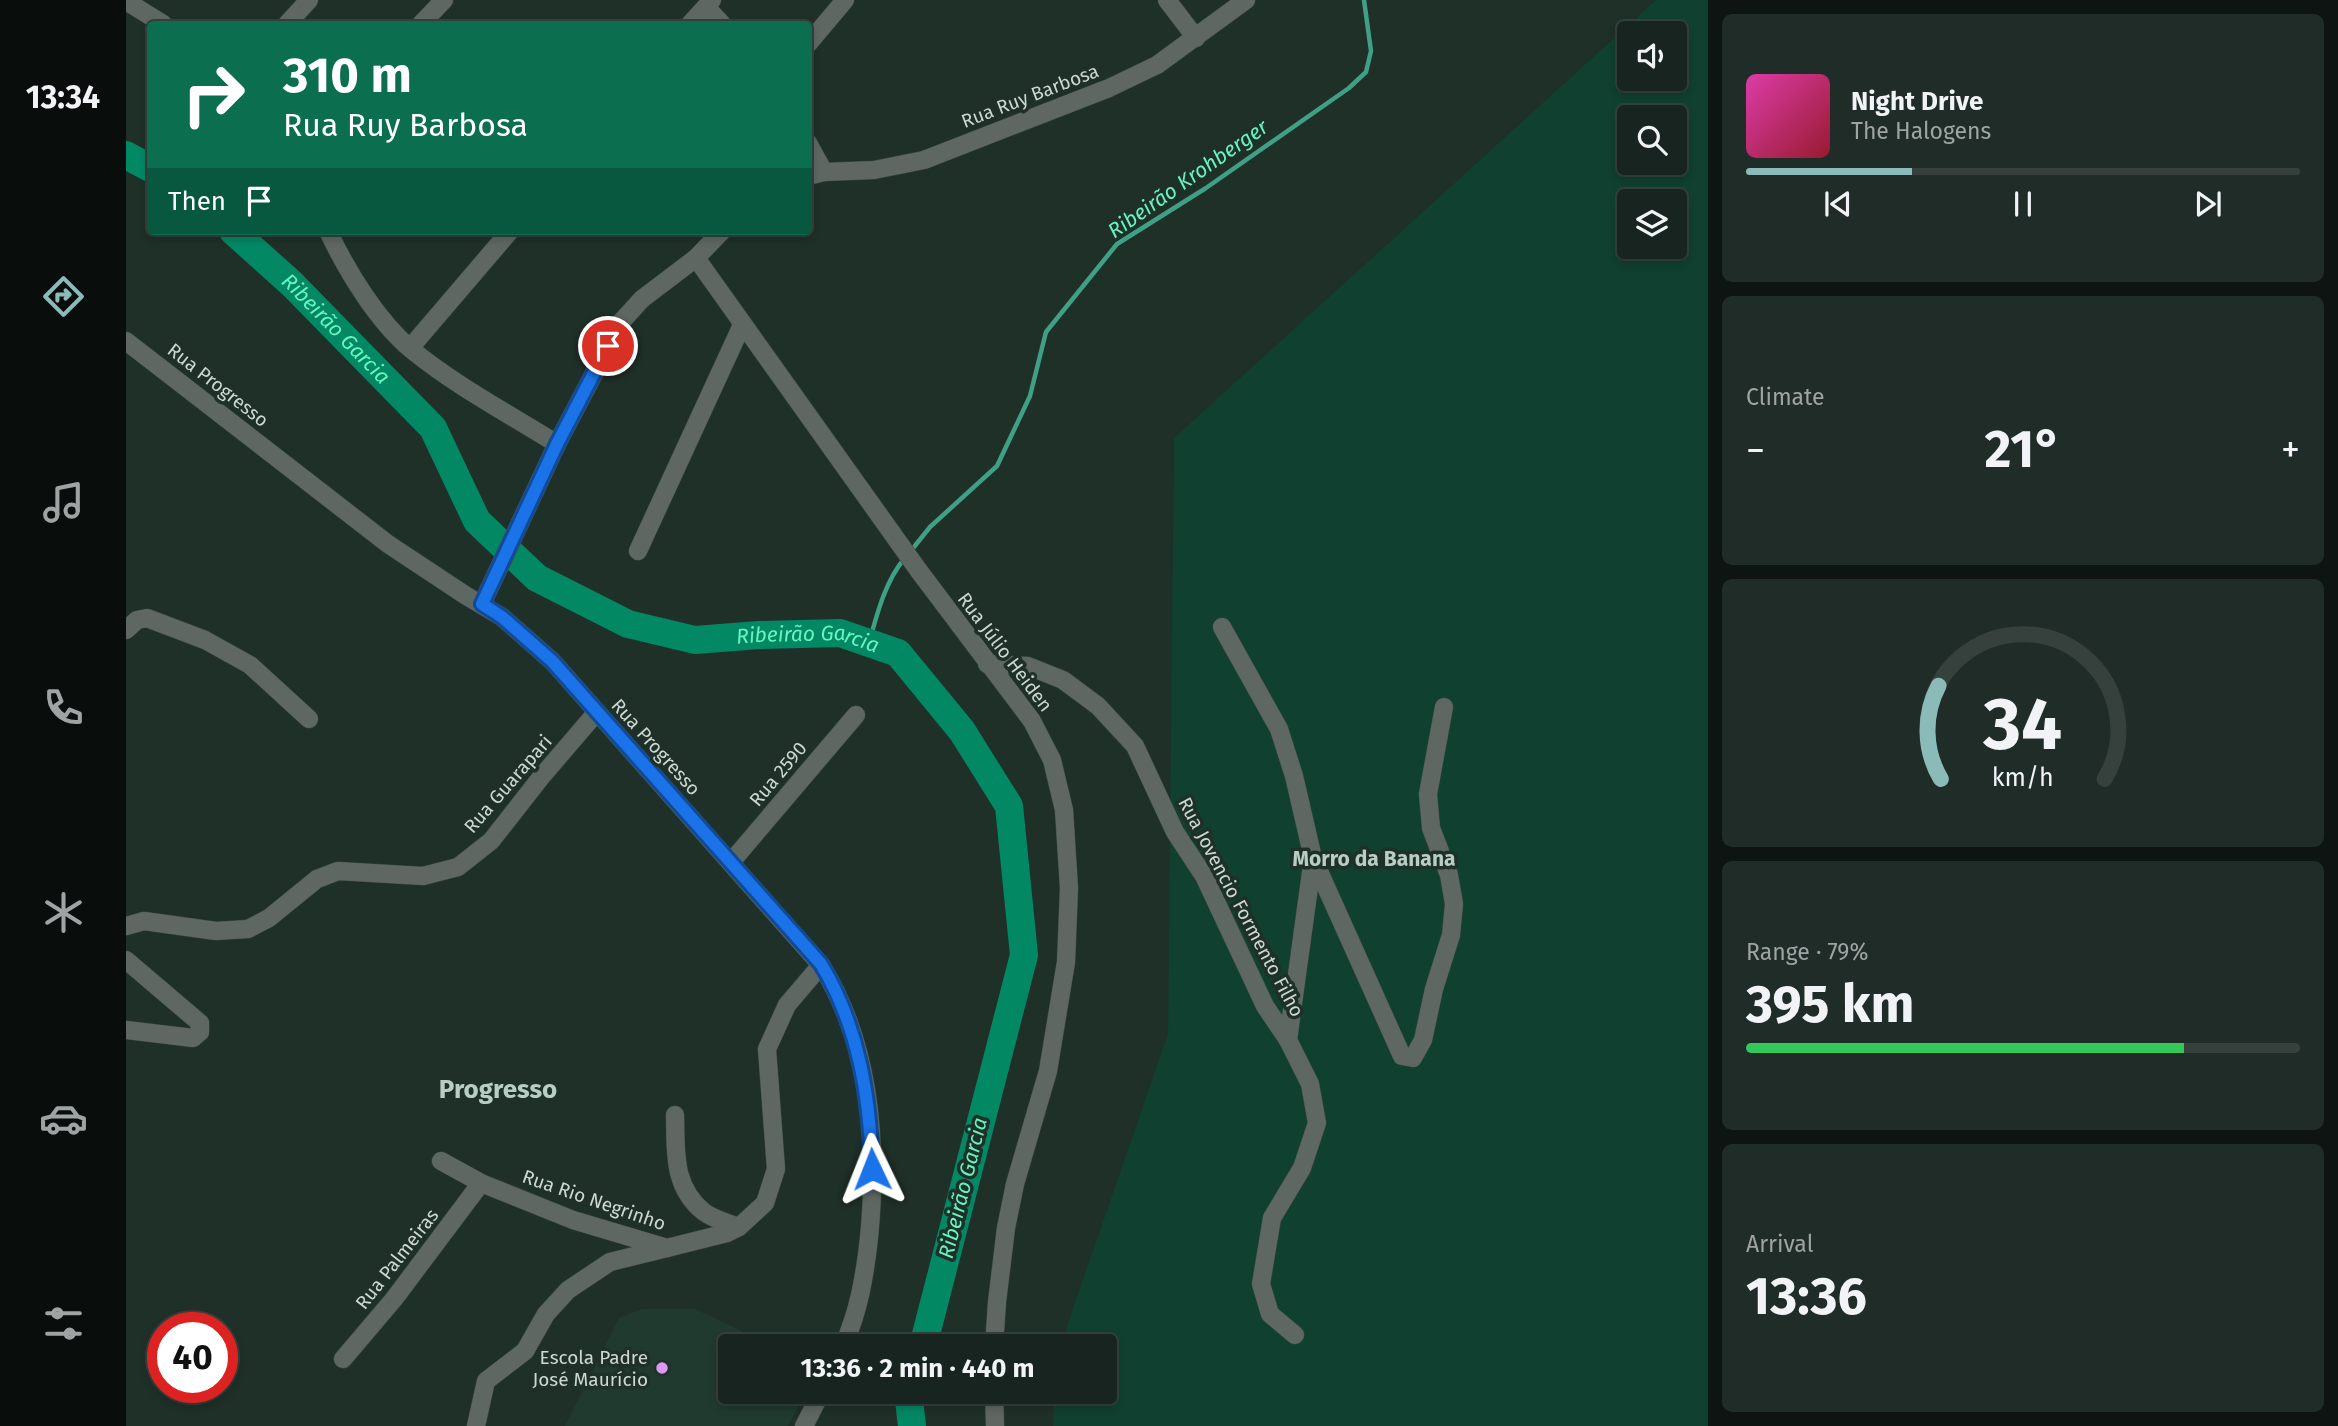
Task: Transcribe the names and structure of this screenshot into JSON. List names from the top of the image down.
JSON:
{
  "streets": {
    "street": [
      "Rua Ruy Barbosa",
      "Rua Progresso",
      "Rua Júlio Heiden",
      "Rua 2590",
      "Rua Guarapari",
      "Rua Jovencio Formento Filho",
      "Rua Rio Negrinho",
      "Rua Palmeiras"
    ]
  },
  "crossings": [
    ["Rua Progresso", "Rua 2590"],
    ["Rua Progresso", "Rua Guarapari"],
    ["Rua Progresso", "Rua Rio Negrinho"],
    ["Rua Júlio Heiden", "Rua Jovencio Formento Filho"],
    ["Rua Rio Negrinho", "Rua Palmeiras"]
  ],
  "districts": ["Morro da Banana", "Progresso"],
  "water": ["Ribeirão Krohberger", "Ribeirão Garcia"],
  "places": ["Escola Padre José Maurício"],
  "page": {
    "tabs": "13:34",
    "turn": ["310 m", "Rua Ruy Barbosa"],
    "song": ["Night Drive", "The Halogens"],
    "then": "Then",
    "tile": [
      "Climate",
      ["Range · 79%", "395 km"],
      ["Arrival", "13:36"]
    ],
    "heat": ["−", "21°", "+"],
    "limit": "40",
    "trip": "13:36 · 2 min · 440 m",
    "gauge": ["34", "km/h"]
  }
}
